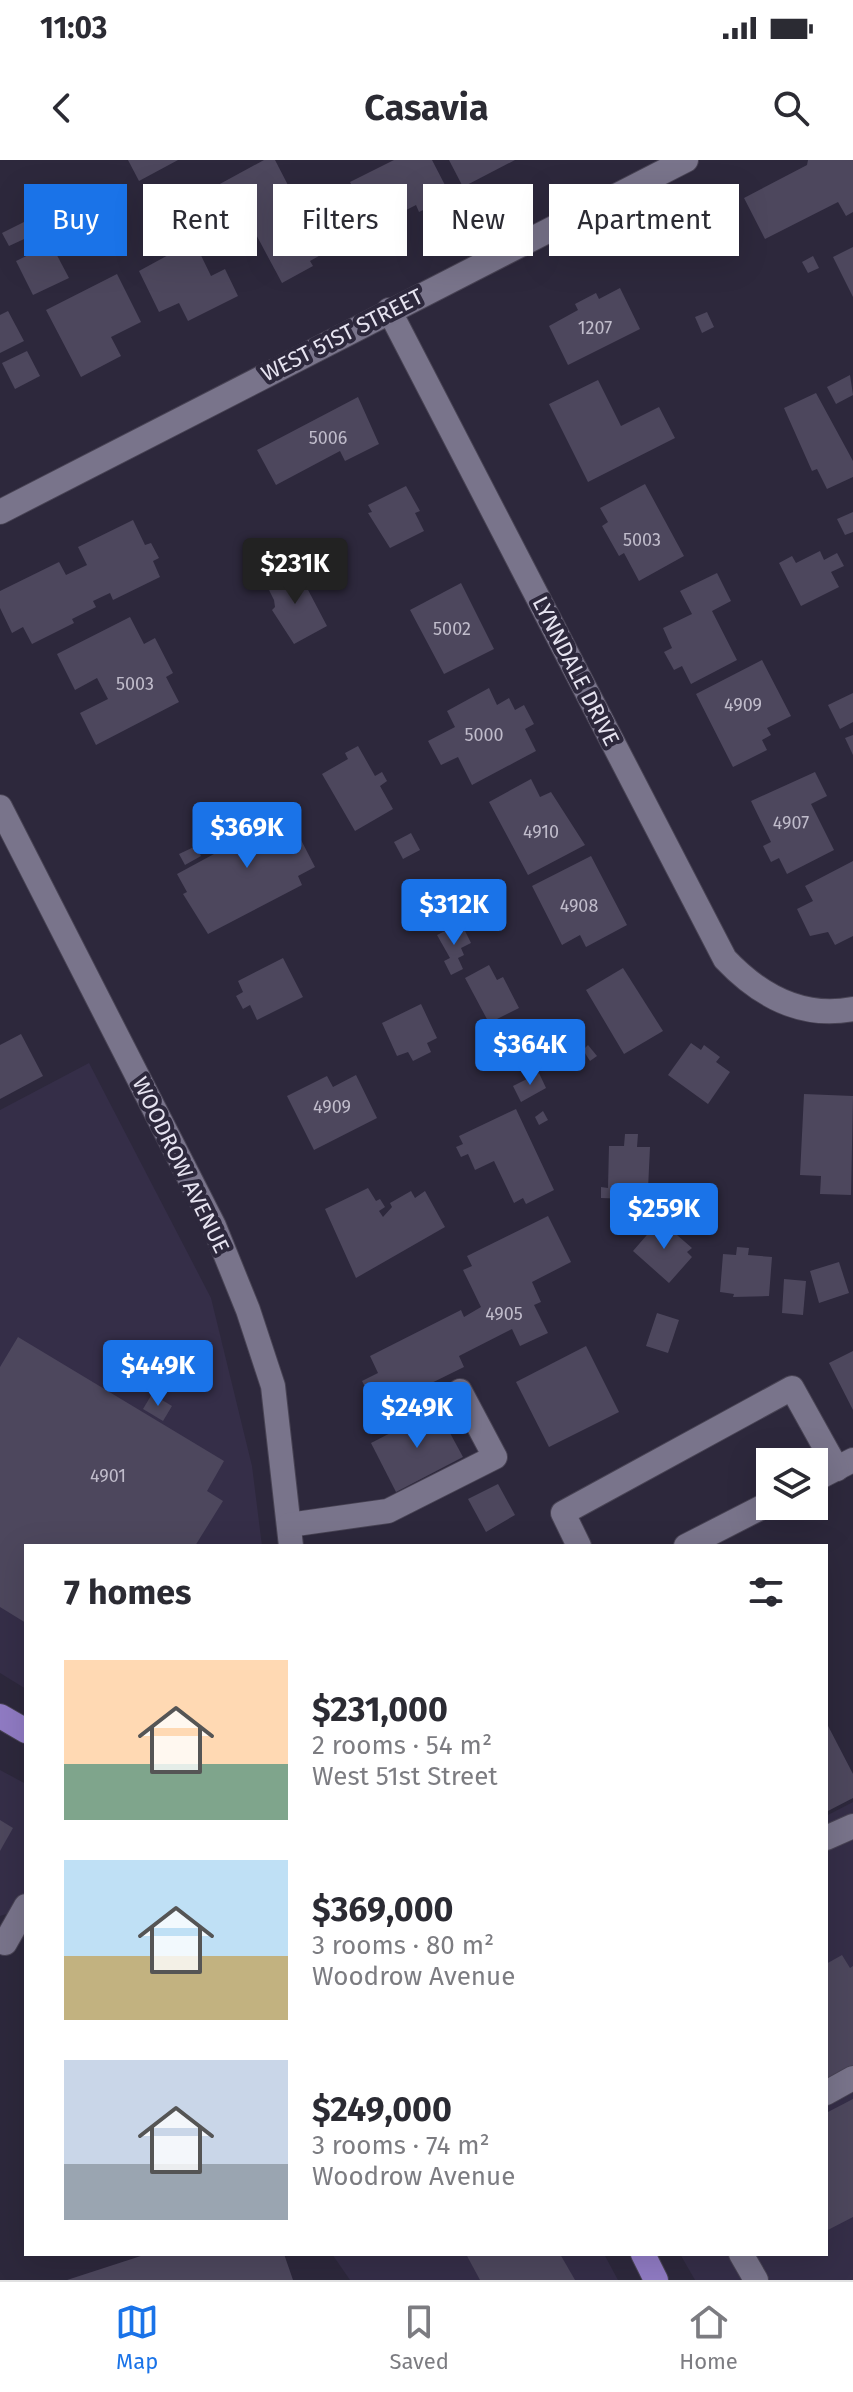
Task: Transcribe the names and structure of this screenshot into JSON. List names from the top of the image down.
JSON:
{
  "streets": {
    "street": ["WEST 51ST STREET", "LYNNDALE DRIVE", "WOODROW AVENUE"]
  },
  "crossings": [
    ["WEST 51ST STREET", "LYNNDALE DRIVE"]
  ],
  "house_numbers": [
    "1207",
    "5006",
    "5003",
    "5002",
    "5003",
    "4909",
    "5000",
    "4907",
    "4910",
    "4908",
    "4909",
    "4905",
    "4901"
  ],
  "page": {
    "status": "11:03",
    "header": "Casavia",
    "chip": [
      "Buy",
      "Rent",
      "Filters",
      "New",
      "Apartment"
    ],
    "price": [
      "$231K",
      "$369K",
      "$312K",
      "$364K",
      "$259K",
      "$449K",
      "$249K"
    ],
    "heading": "7 homes",
    "list": [
      {
        "name": "$231,000",
        "note": "2 rooms · 54 m² · West 51st Street"
      },
      {
        "name": "$369,000",
        "note": "3 rooms · 80 m² · Woodrow Avenue"
      },
      {
        "name": "$249,000",
        "note": "3 rooms · 74 m² · Woodrow Avenue"
      }
    ],
    "tabs": ["Map", "Saved", "Home"]
  }
}
